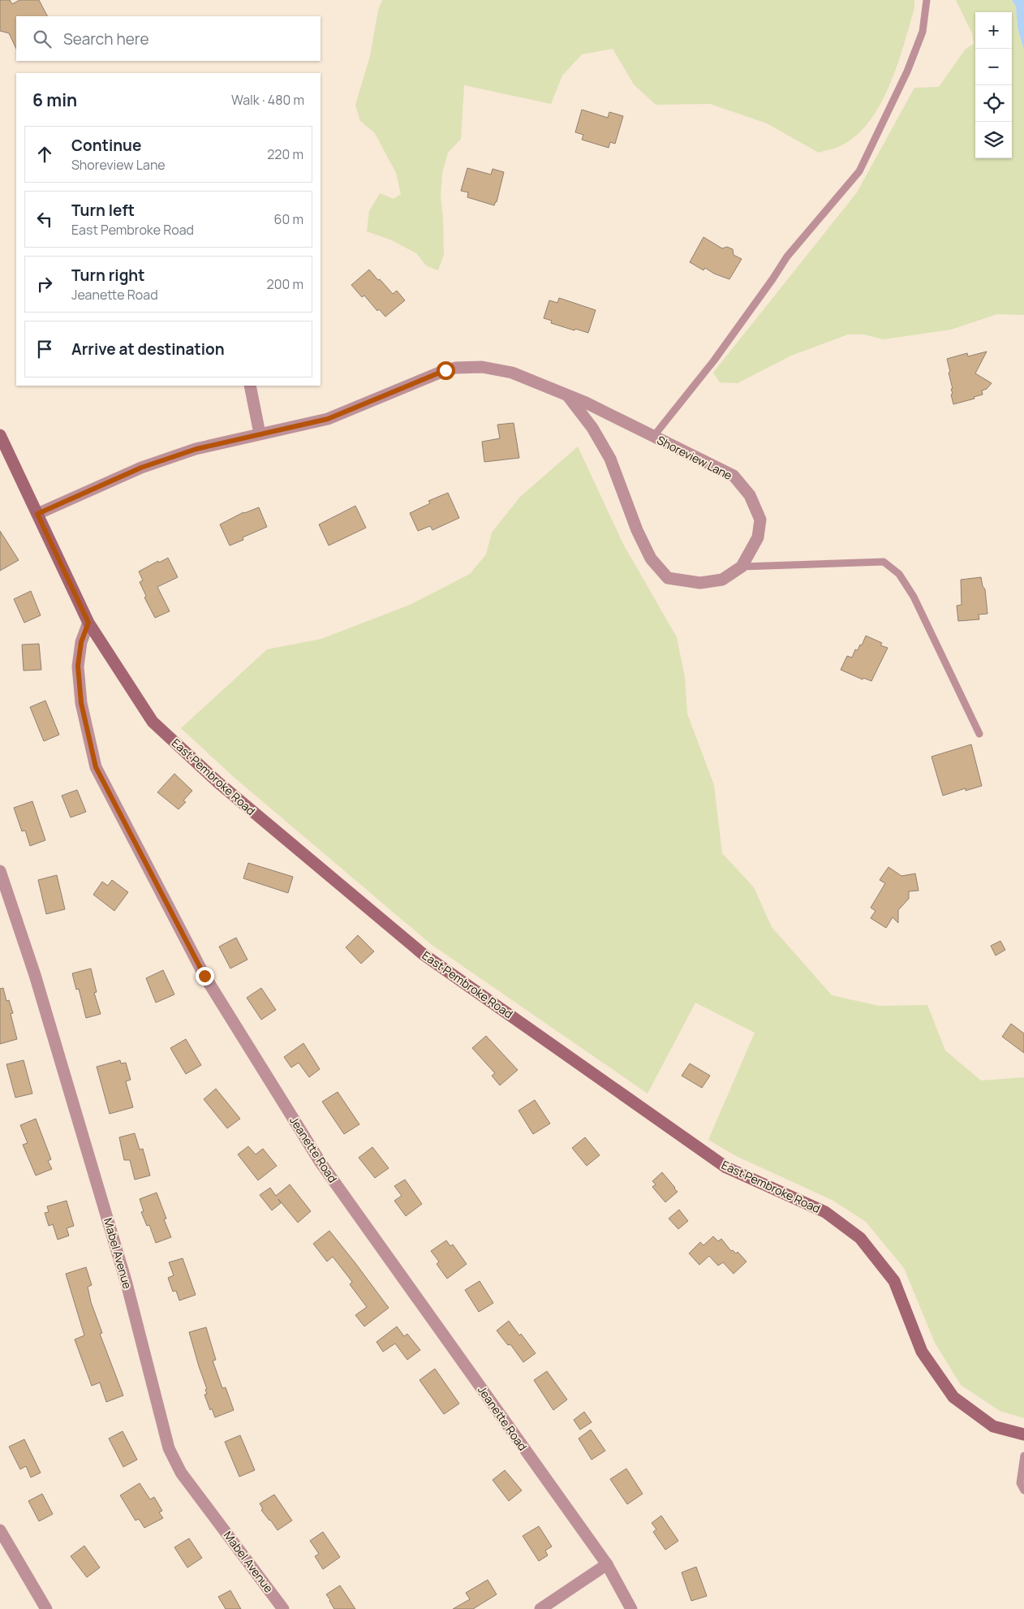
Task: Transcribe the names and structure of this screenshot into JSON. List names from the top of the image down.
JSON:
{
  "streets": {
    "street": [
      "Shoreview Lane",
      "East Pembroke Road",
      "Jeanette Road",
      "Mabel Avenue"
    ]
  },
  "crossings": [
    ["Shoreview Lane", "East Pembroke Road"],
    ["East Pembroke Road", "Jeanette Road"]
  ],
  "page": {
    "map_buttons": ["+", "−"],
    "search": "Search here",
    "heading": ["6 min", "Walk · 480 m"],
    "list": [
      ["Continue", "Shoreview Lane", "220 m"],
      ["Turn left", "East Pembroke Road", "60 m"],
      ["Turn right", "Jeanette Road", "200 m"],
      "Arrive at destination"
    ]
  }
}
